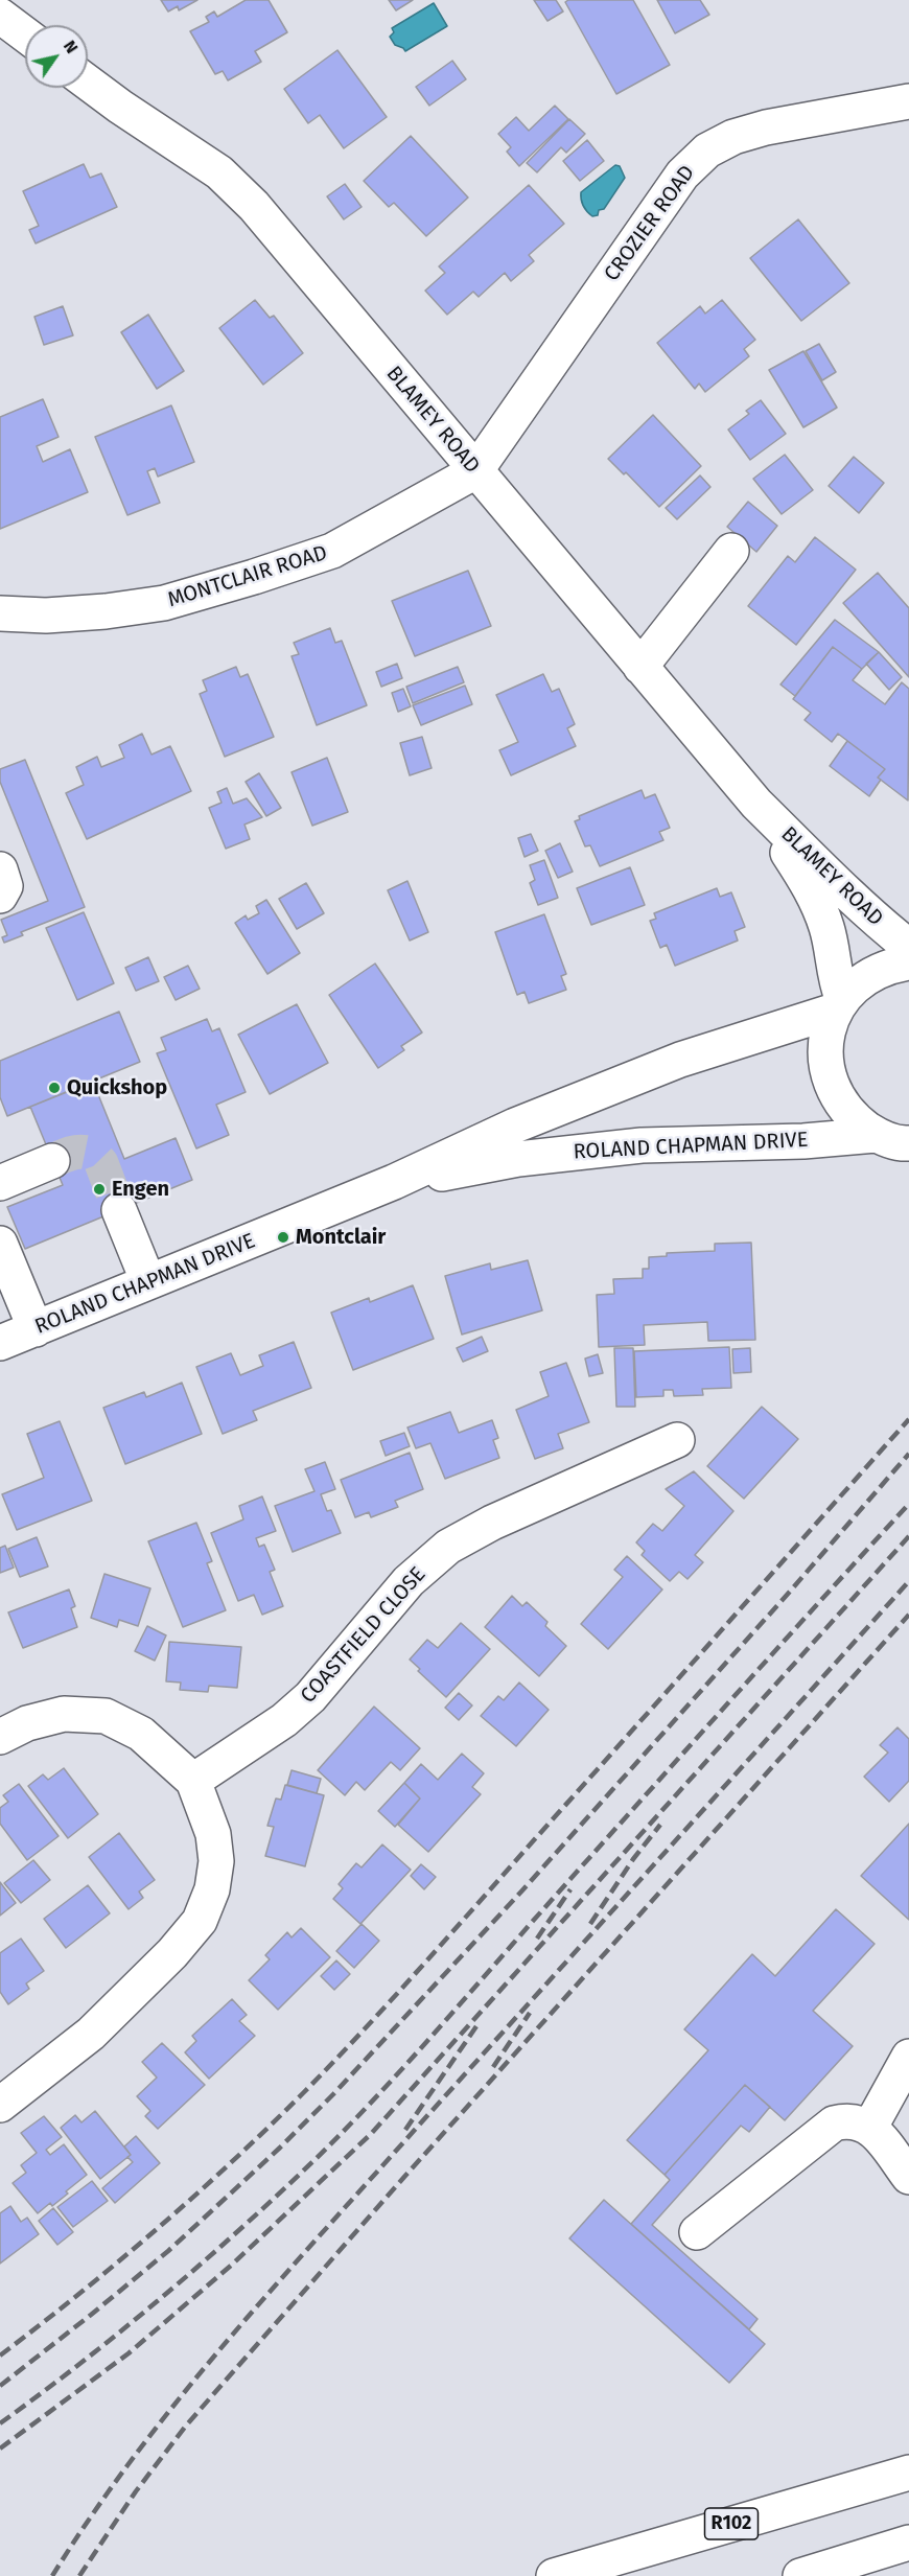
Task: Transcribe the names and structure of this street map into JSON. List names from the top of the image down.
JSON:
{
  "streets": {
    "main road": [
      "CROZIER ROAD",
      "BLAMEY ROAD",
      "MONTCLAIR ROAD",
      "ROLAND CHAPMAN DRIVE",
      "COASTFIELD CLOSE",
      "R102"
    ]
  },
  "crossings": [
    ["CROZIER ROAD", "BLAMEY ROAD"],
    ["CROZIER ROAD", "MONTCLAIR ROAD"],
    ["BLAMEY ROAD", "MONTCLAIR ROAD"],
    ["BLAMEY ROAD", "ROLAND CHAPMAN DRIVE"]
  ],
  "places": ["Quickshop", "Engen", "Montclair"],
  "north": "top right"
}
